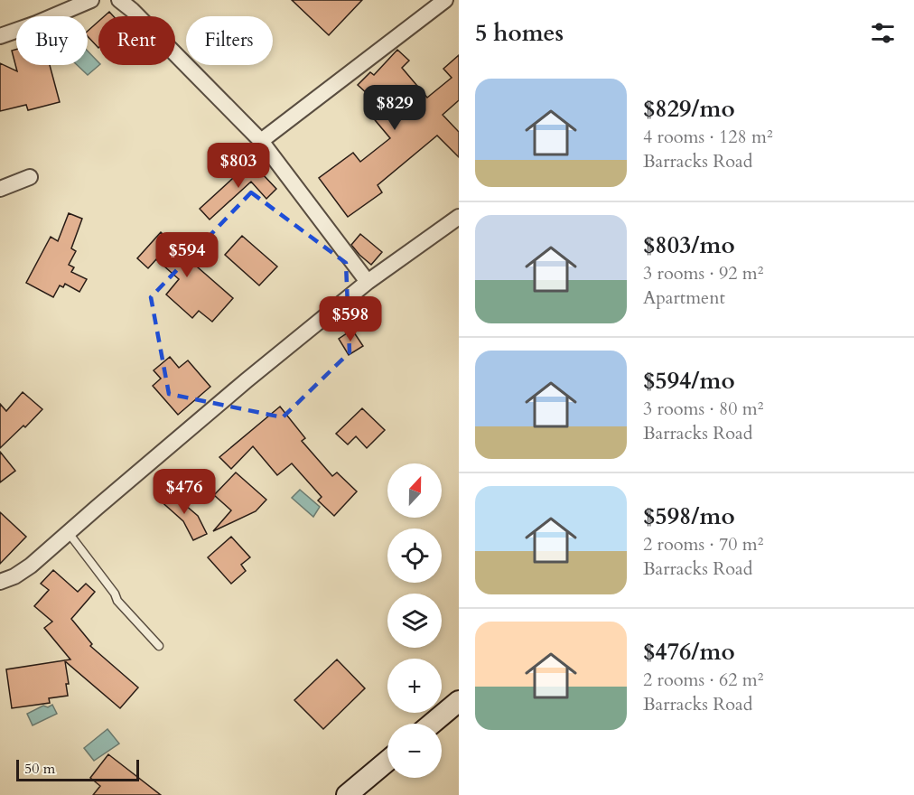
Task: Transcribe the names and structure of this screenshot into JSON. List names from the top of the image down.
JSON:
{
  "scale_bar": "50 m",
  "north": "top",
  "page": {
    "heading": "5 homes",
    "chip": ["Buy", "Rent", "Filters"],
    "list": [
      {
        "name": "$829/mo",
        "note": "4 rooms · 128 m² · Barracks Road"
      },
      {
        "name": "$803/mo",
        "note": "3 rooms · 92 m² · Apartment"
      },
      {
        "name": "$594/mo",
        "note": "3 rooms · 80 m² · Barracks Road"
      },
      {
        "name": "$598/mo",
        "note": "2 rooms · 70 m² · Barracks Road"
      },
      {
        "name": "$476/mo",
        "note": "2 rooms · 62 m² · Barracks Road"
      }
    ],
    "price": [
      "$829",
      "$803",
      "$594",
      "$598",
      "$476"
    ],
    "map_buttons": ["+", "−"],
    "scale": "50 m"
  }
}
